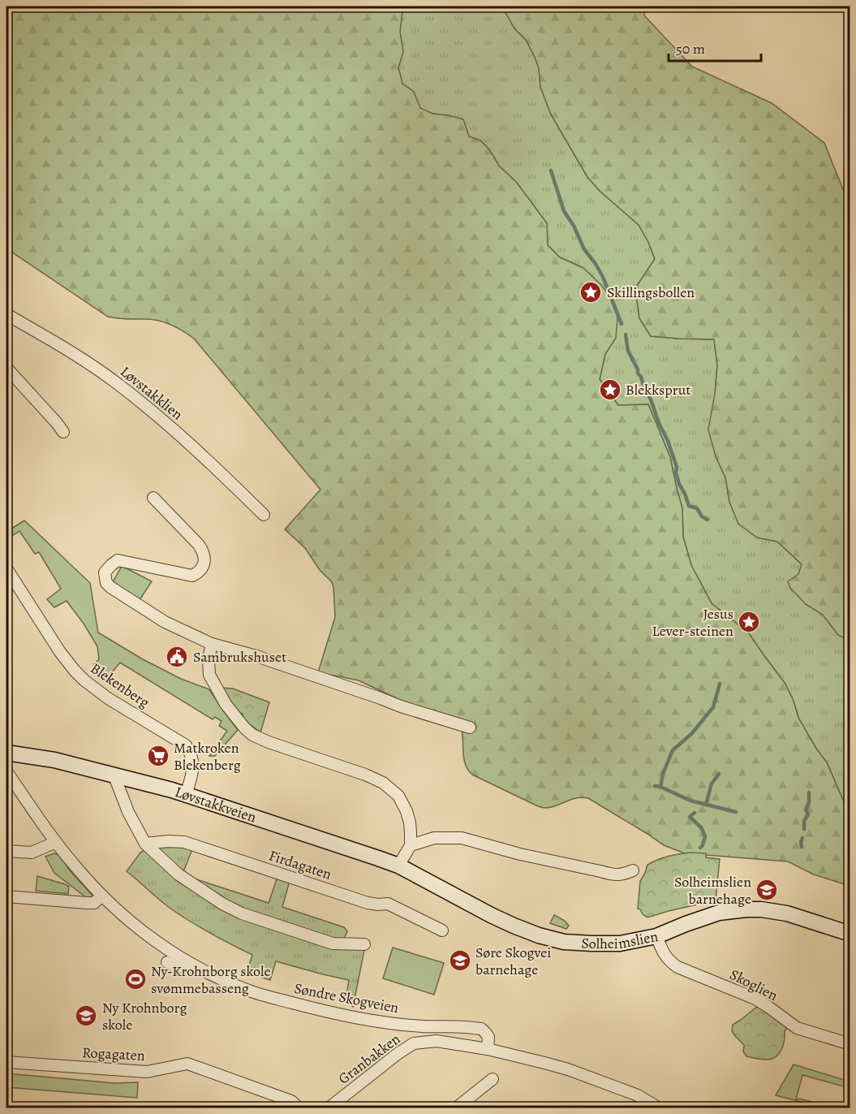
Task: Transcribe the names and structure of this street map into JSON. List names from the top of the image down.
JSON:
{
  "streets": {
    "street": [
      "Løvstakklien",
      "Blekenberg",
      "Løvstakkveien",
      "Firdagaten",
      "Solheimslien",
      "Skoglien",
      "Søndre Skogveien",
      "Rogagaten",
      "Granbakken"
    ]
  },
  "crossings": [
    ["Blekenberg", "Løvstakkveien"],
    ["Løvstakkveien", "Solheimslien"],
    ["Solheimslien", "Skoglien"],
    ["Søndre Skogveien", "Granbakken"]
  ],
  "places": {
    "place": ["Skillingsbollen", "Blekksprut", "Jesus Lever-steinen"],
    "public building": ["Sambrukshuset"],
    "supermarket": ["Matkroken Blekenberg"],
    "school or university": ["Solheimslien barnehage", "Søre Skogvei barnehage", "Ny Krohnborg skole"],
    "sports": ["Ny-Krohnborg skole svømmebasseng"]
  },
  "scale_bar": "50 m"
}
